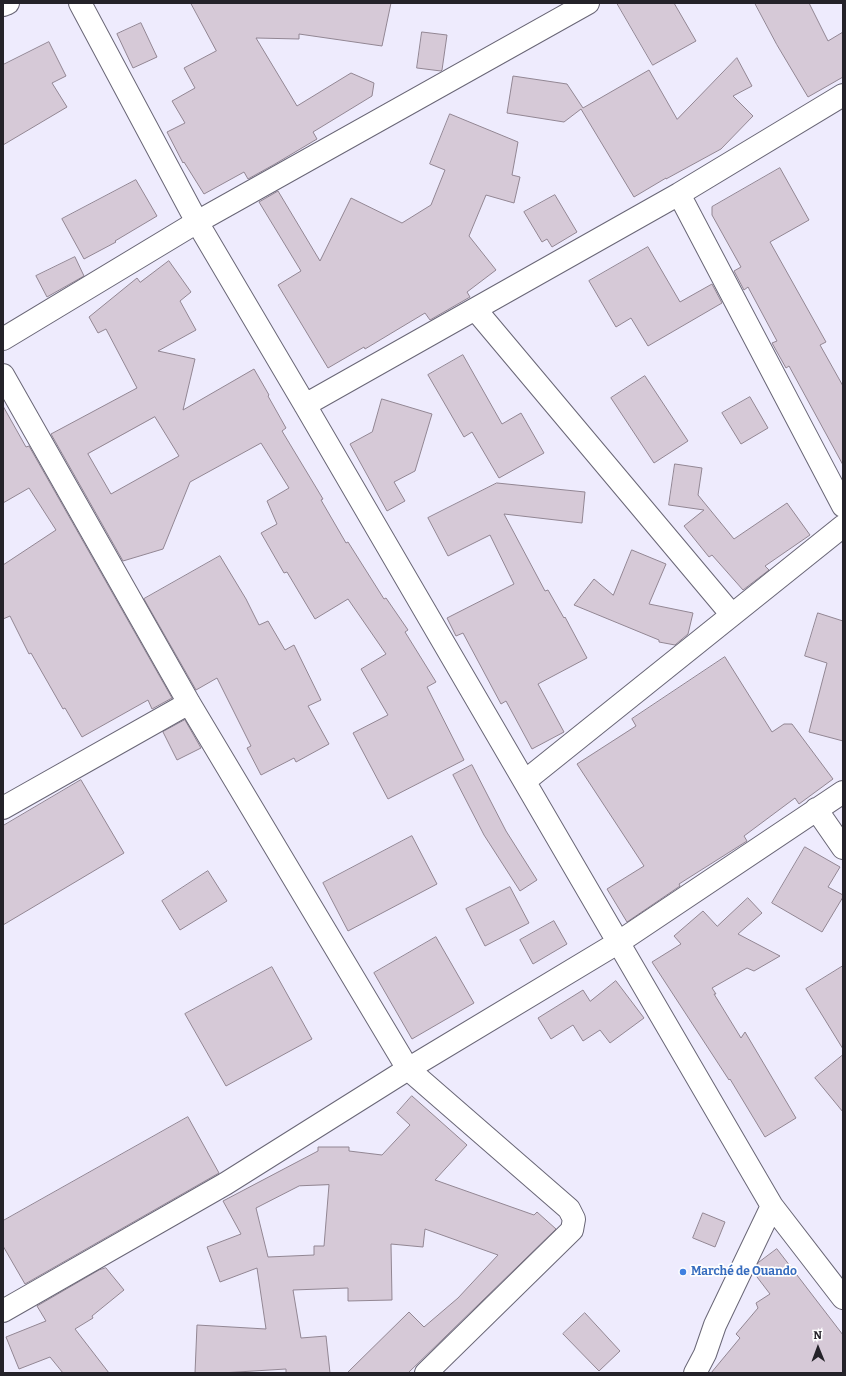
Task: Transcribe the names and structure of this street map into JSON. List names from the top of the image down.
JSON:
{
  "places": ["Marché de Ouando"],
  "north": "top"
}
